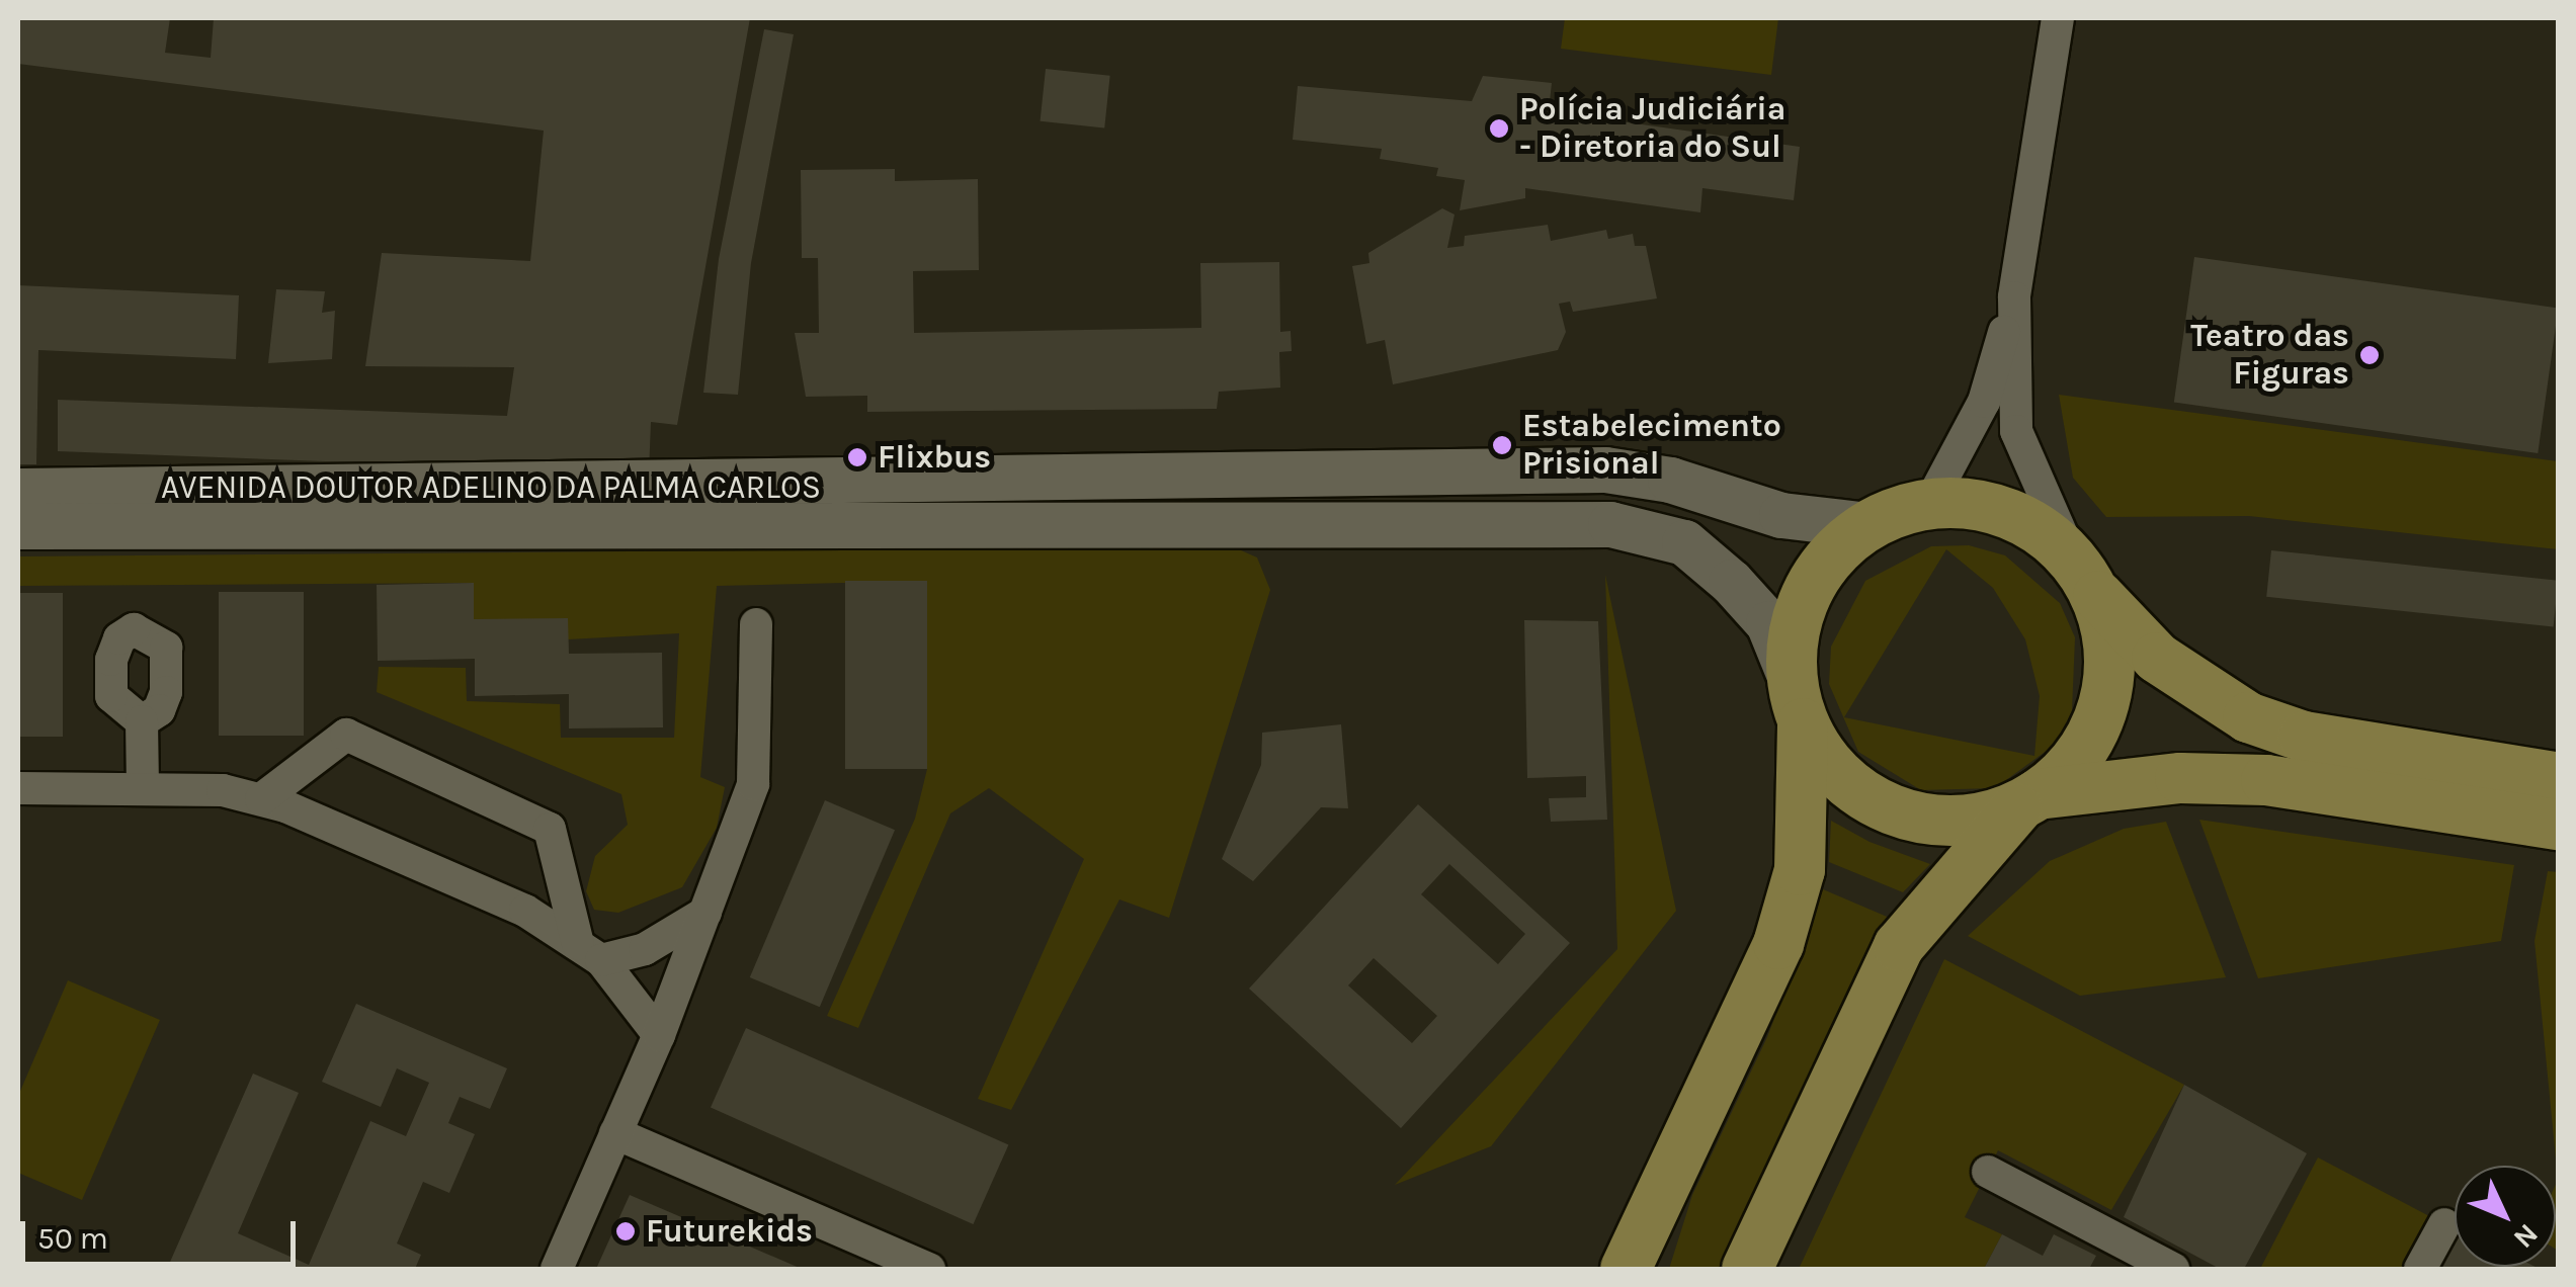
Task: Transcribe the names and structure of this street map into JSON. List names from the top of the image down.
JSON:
{
  "streets": {
    "main road": ["AVENIDA DOUTOR ADELINO DA PALMA CARLOS"]
  },
  "places": [
    "Polícia Judiciária - Diretoria do Sul",
    "Teatro das Figuras",
    "Estabelecimento Prisional",
    "Flixbus",
    "Futurekids"
  ],
  "scale_bar": "50 m",
  "north": "bottom right"
}
